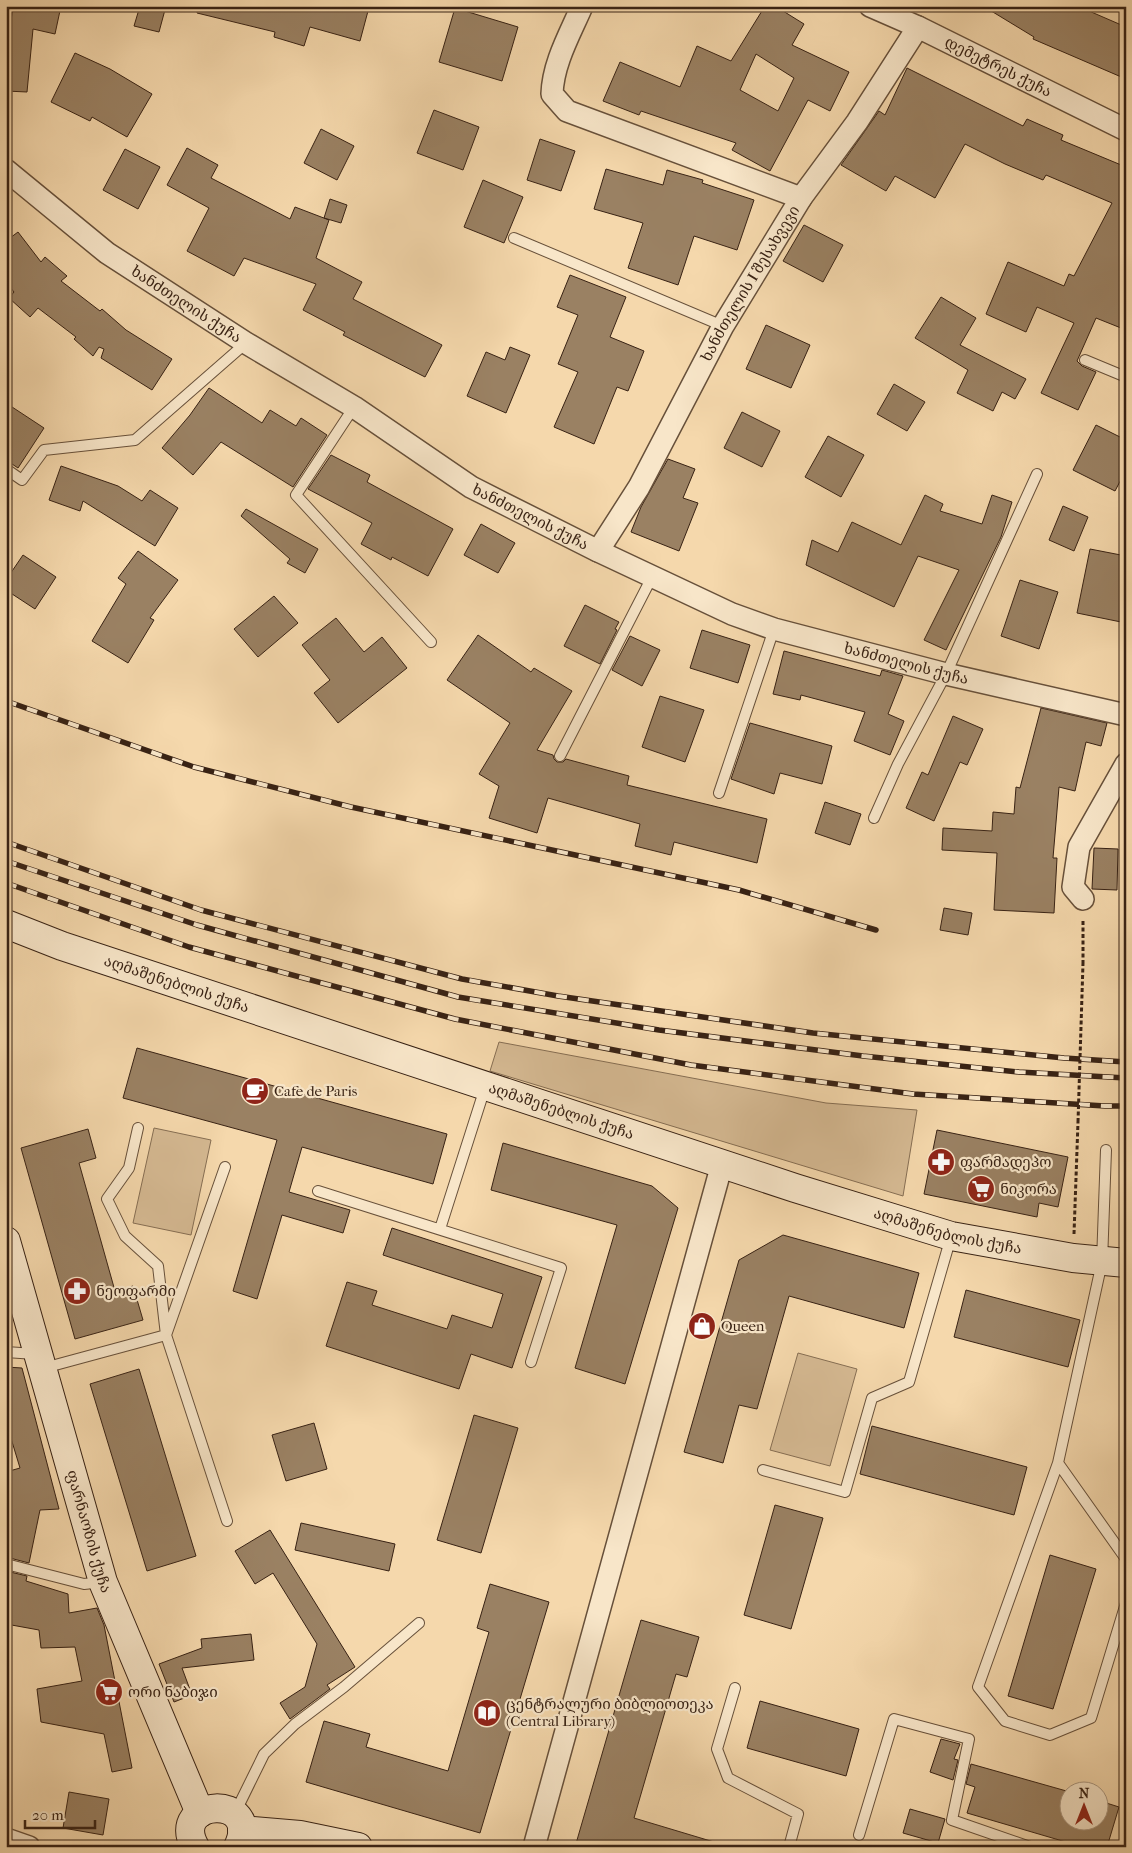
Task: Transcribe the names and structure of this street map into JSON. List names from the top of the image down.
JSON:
{
  "streets": {
    "main road": ["აღმაშენებლის ქუჩა", "ფარნაოზის ქუჩა"],
    "street": ["დემეტრეს ქუჩა", "ხანძთელის I შესახვევი", "ხანძთელის ქუჩა"]
  },
  "crossings": [
    ["დემეტრეს ქუჩა", "ხანძთელის I შესახვევი"],
    ["ხანძთელის I შესახვევი", "ხანძთელის ქუჩა"]
  ],
  "places": {
    "cafe": ["Cafe de Paris"],
    "pharmacy": ["ფარმადეპო", "ნეოფარმი"],
    "supermarket": ["ნიკორა", "ორი ნაბიჯი"],
    "shop": ["Queen"],
    "library": ["ცენტრალური ბიბლიოთეკა (Central Library)"]
  },
  "scale_bar": "20 m",
  "north": "top"
}
